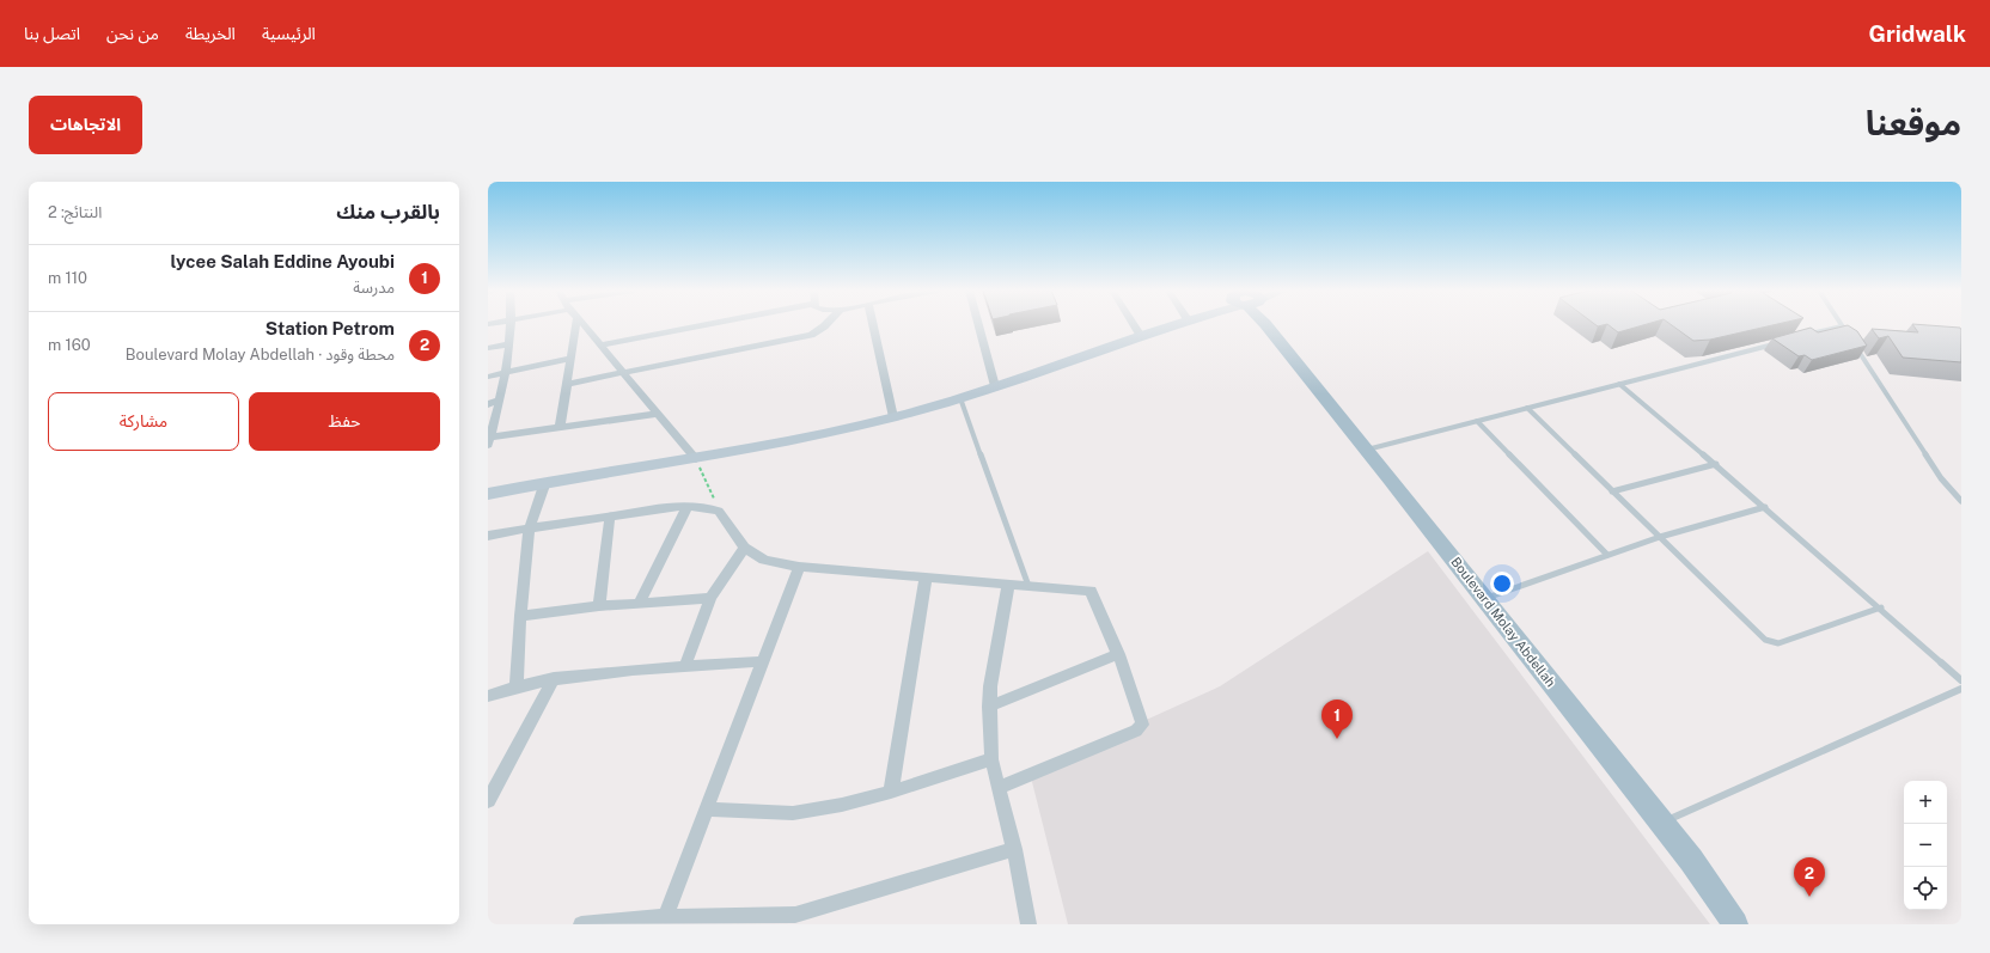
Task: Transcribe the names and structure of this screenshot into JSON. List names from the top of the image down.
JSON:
{
  "streets": {
    "main road": ["Boulevard Molay Abdellah"]
  },
  "page": {
    "header": "Gridwalk",
    "nav": [
      "الرئيسية",
      "الخريطة",
      "من نحن",
      "اتصل بنا"
    ],
    "title": "موقعنا",
    "buttons": [
      "الاتجاهات",
      ["حفظ", "مشاركة"]
    ],
    "heading": ["بالقرب منك", "النتائج: 2"],
    "list": [
      {
        "mark": "1",
        "name": "lycee Salah Eddine Ayoubi",
        "note": "مدرسة",
        "value": "110 m"
      },
      {
        "mark": "2",
        "name": "Station Petrom",
        "note": "محطة وقود · Boulevard Molay Abdellah",
        "value": "160 m"
      }
    ],
    "pins": ["1", "2"],
    "map_buttons": ["+", "−"]
  }
}
